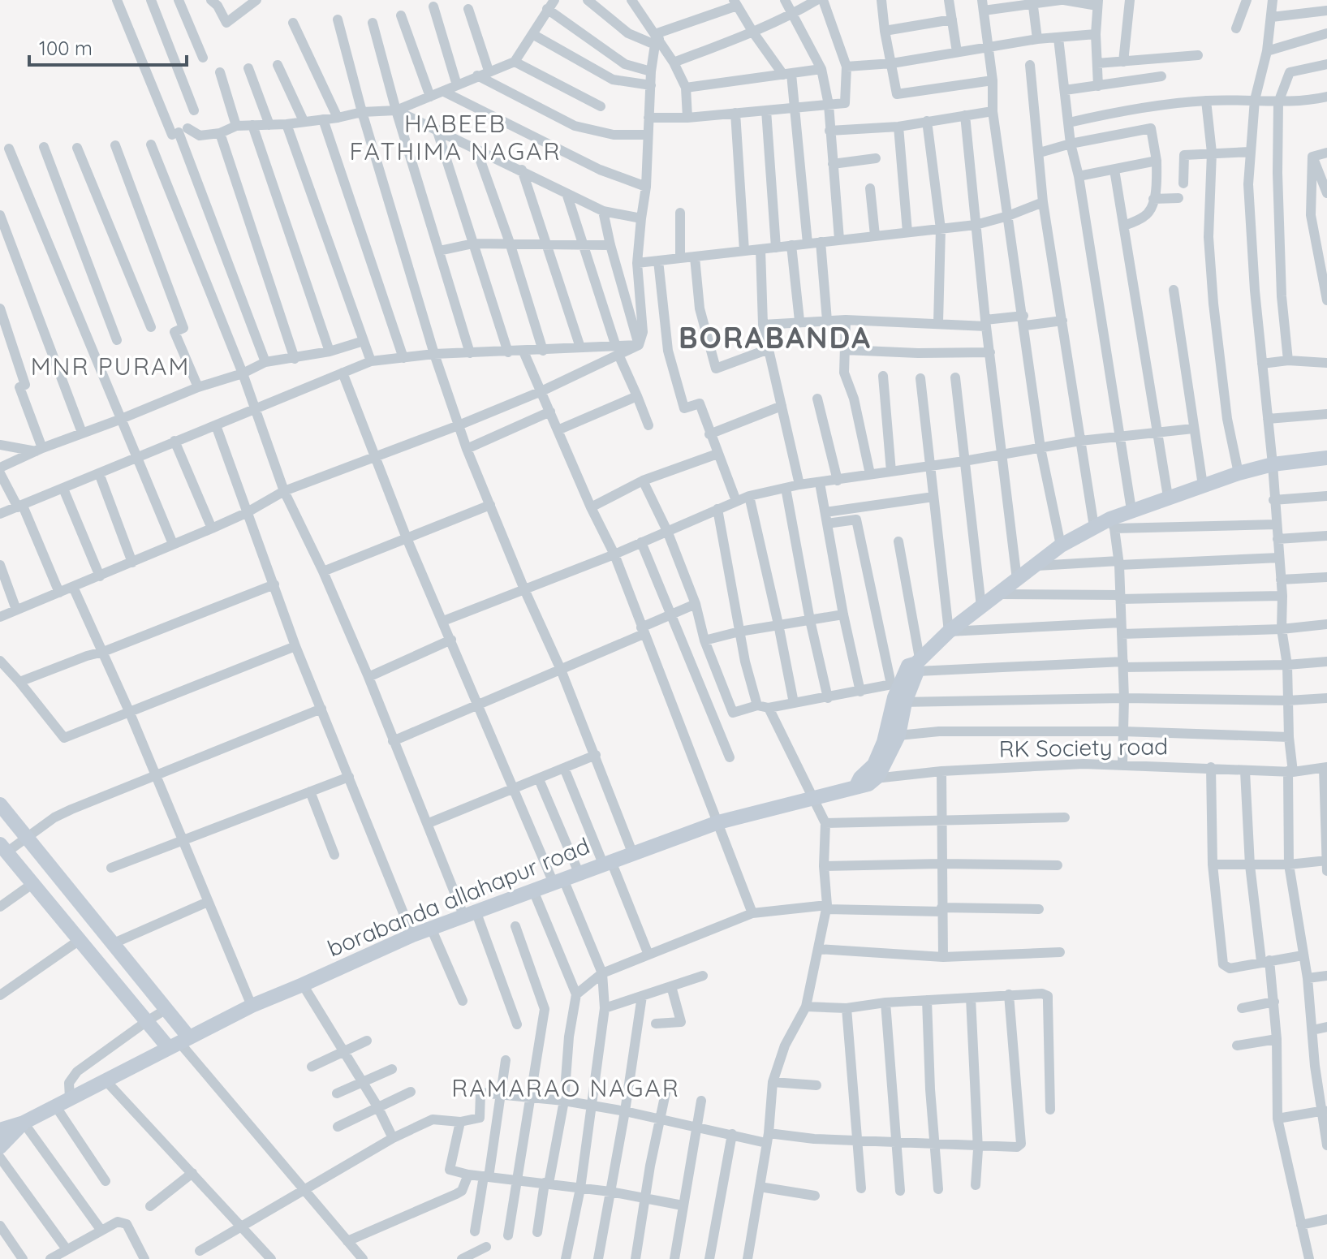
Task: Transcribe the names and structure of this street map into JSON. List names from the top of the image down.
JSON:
{
  "streets": {
    "main road": ["borabanda allahapur road"],
    "street": ["RK Society road"]
  },
  "crossings": [
    ["RK Society road", "borabanda allahapur road"]
  ],
  "districts": [
    "HABEEB FATHIMA NAGAR",
    "BORABANDA",
    "MNR PURAM",
    "RAMARAO NAGAR"
  ],
  "scale_bar": "100 m"
}
